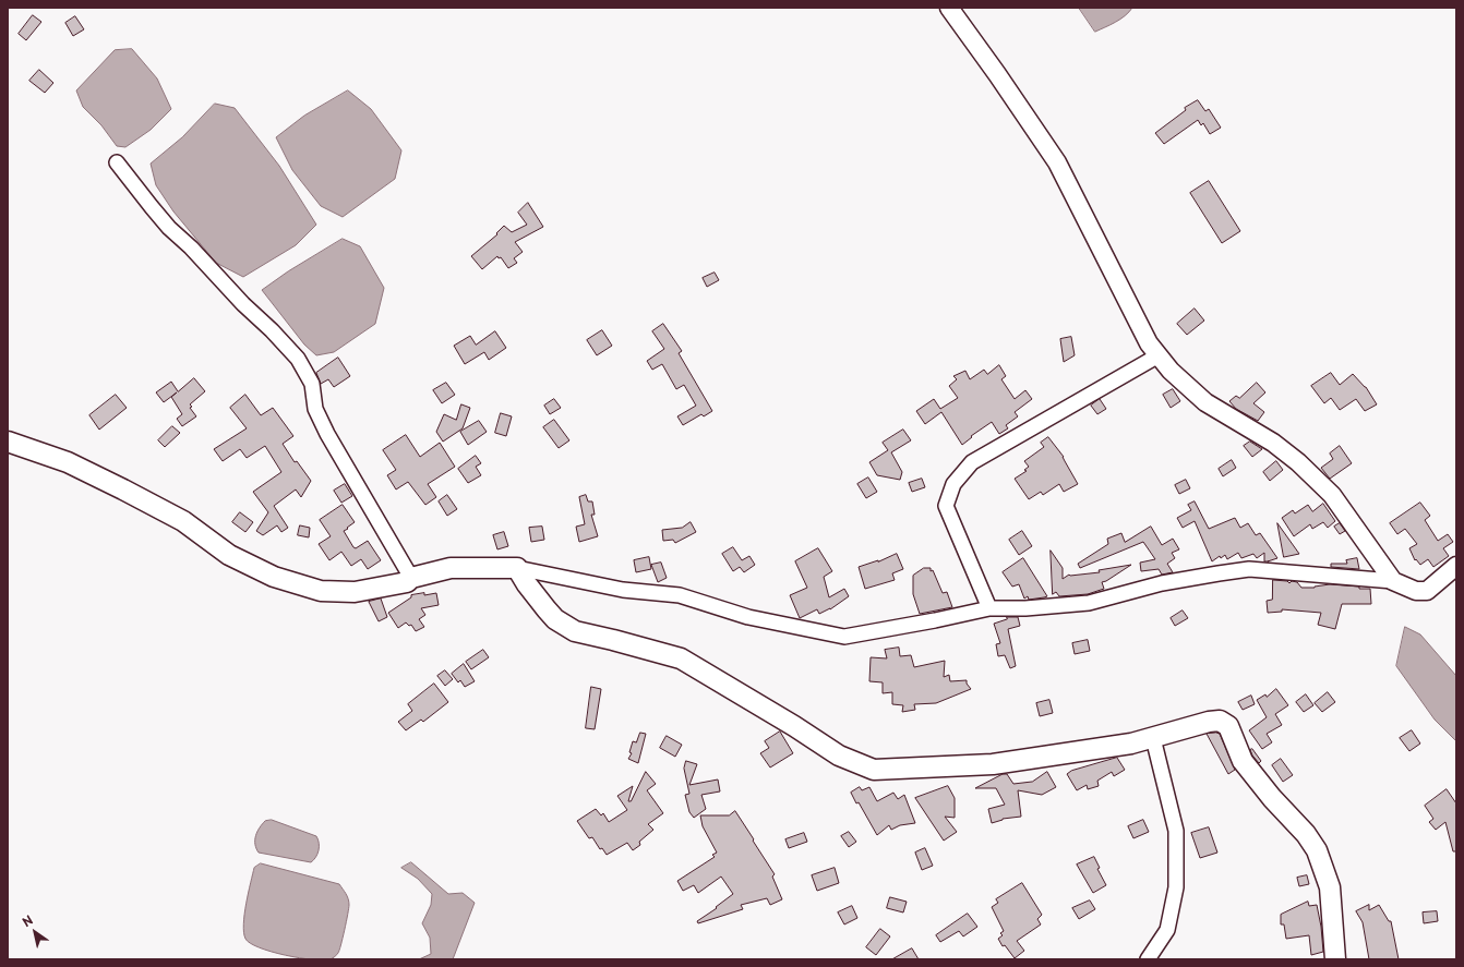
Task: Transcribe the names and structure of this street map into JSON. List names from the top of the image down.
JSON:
{
  "north": "top left"
}
